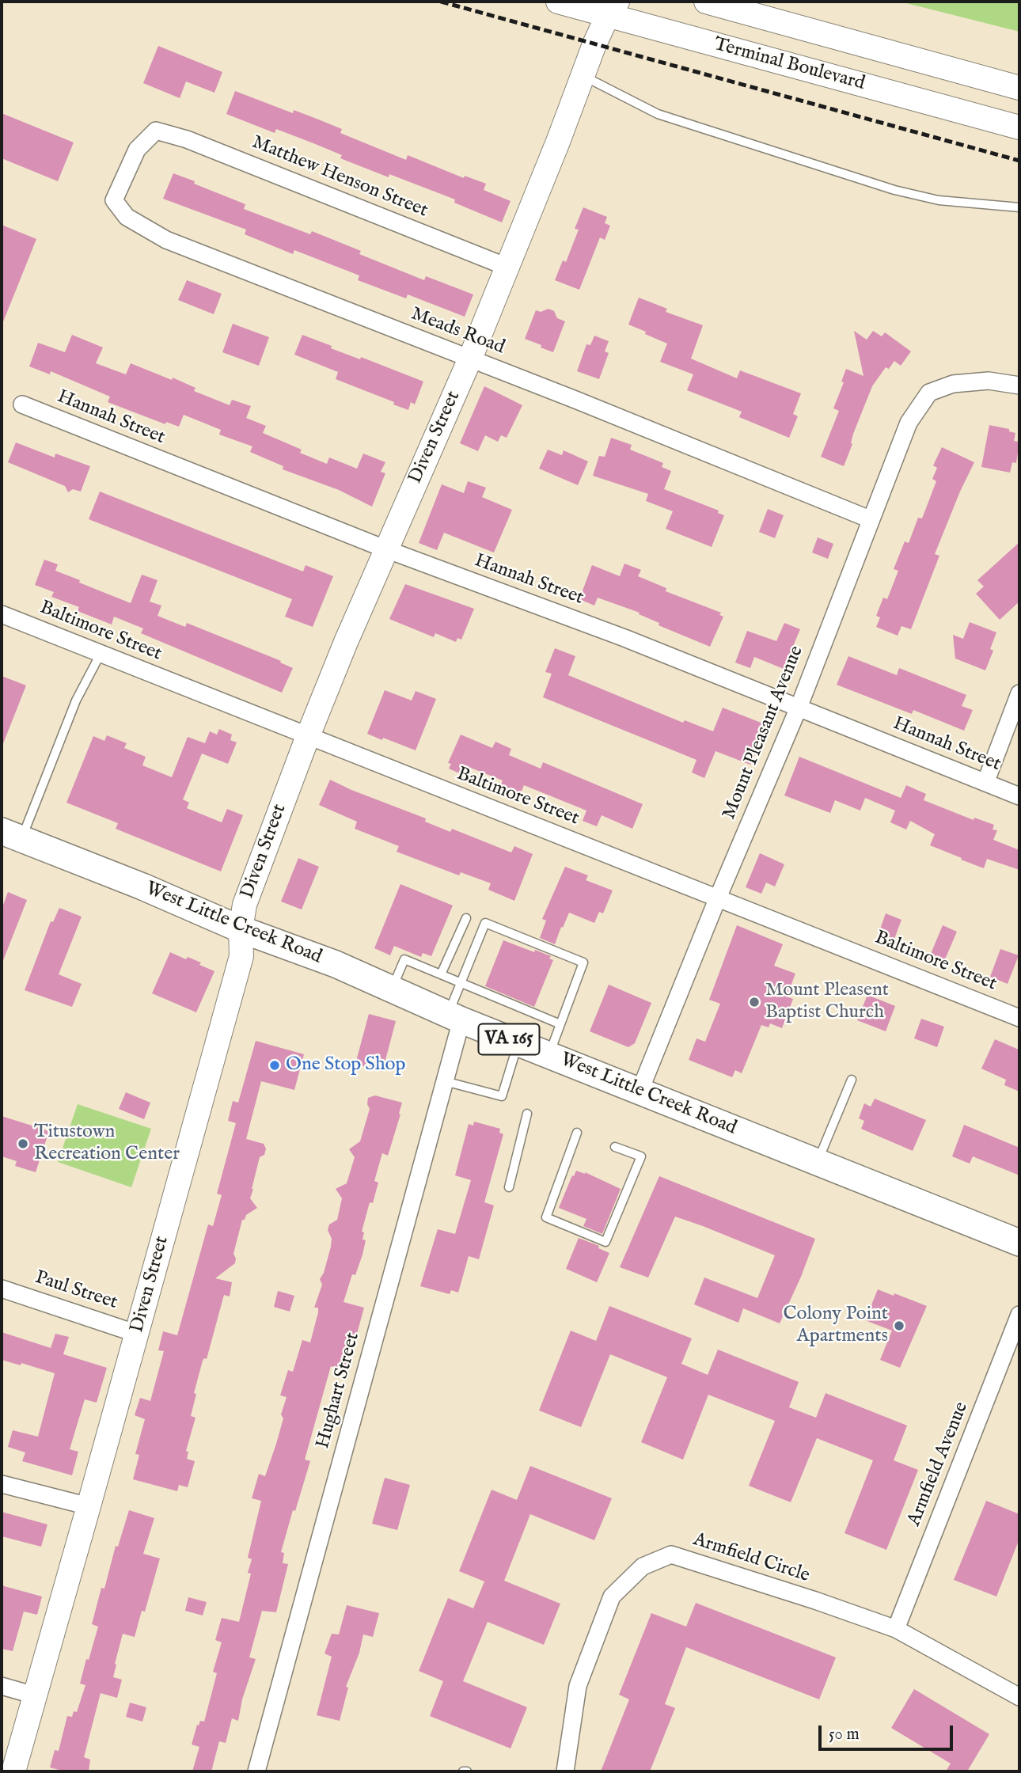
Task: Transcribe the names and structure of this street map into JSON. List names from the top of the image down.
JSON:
{
  "streets": {
    "main road": [
      "Terminal Boulevard",
      "Diven Street",
      "West Little Creek Road",
      "VA 165"
    ],
    "street": [
      "Matthew Henson Street",
      "Meads Road",
      "Hannah Street",
      "Baltimore Street",
      "Mount Pleasant Avenue",
      "Paul Street",
      "Hughart Street",
      "Armfield Avenue",
      "Armfield Circle"
    ]
  },
  "crossings": [
    ["Terminal Boulevard", "Diven Street"],
    ["Matthew Henson Street", "Meads Road"],
    ["Matthew Henson Street", "Diven Street"],
    ["Meads Road", "Diven Street"],
    ["Meads Road", "Mount Pleasant Avenue"],
    ["Hannah Street", "Diven Street"],
    ["Hannah Street", "Mount Pleasant Avenue"],
    ["Diven Street", "Baltimore Street"],
    ["Diven Street", "West Little Creek Road"],
    ["Diven Street", "Paul Street"],
    ["Baltimore Street", "Mount Pleasant Avenue"],
    ["Mount Pleasant Avenue", "West Little Creek Road"],
    ["West Little Creek Road", "Hughart Street"],
    ["Armfield Avenue", "Armfield Circle"]
  ],
  "places": [
    "Mount Pleasent Baptist Church",
    "One Stop Shop",
    "Titustown Recreation Center",
    "Colony Point Apartments"
  ],
  "scale_bar": "50 m"
}
